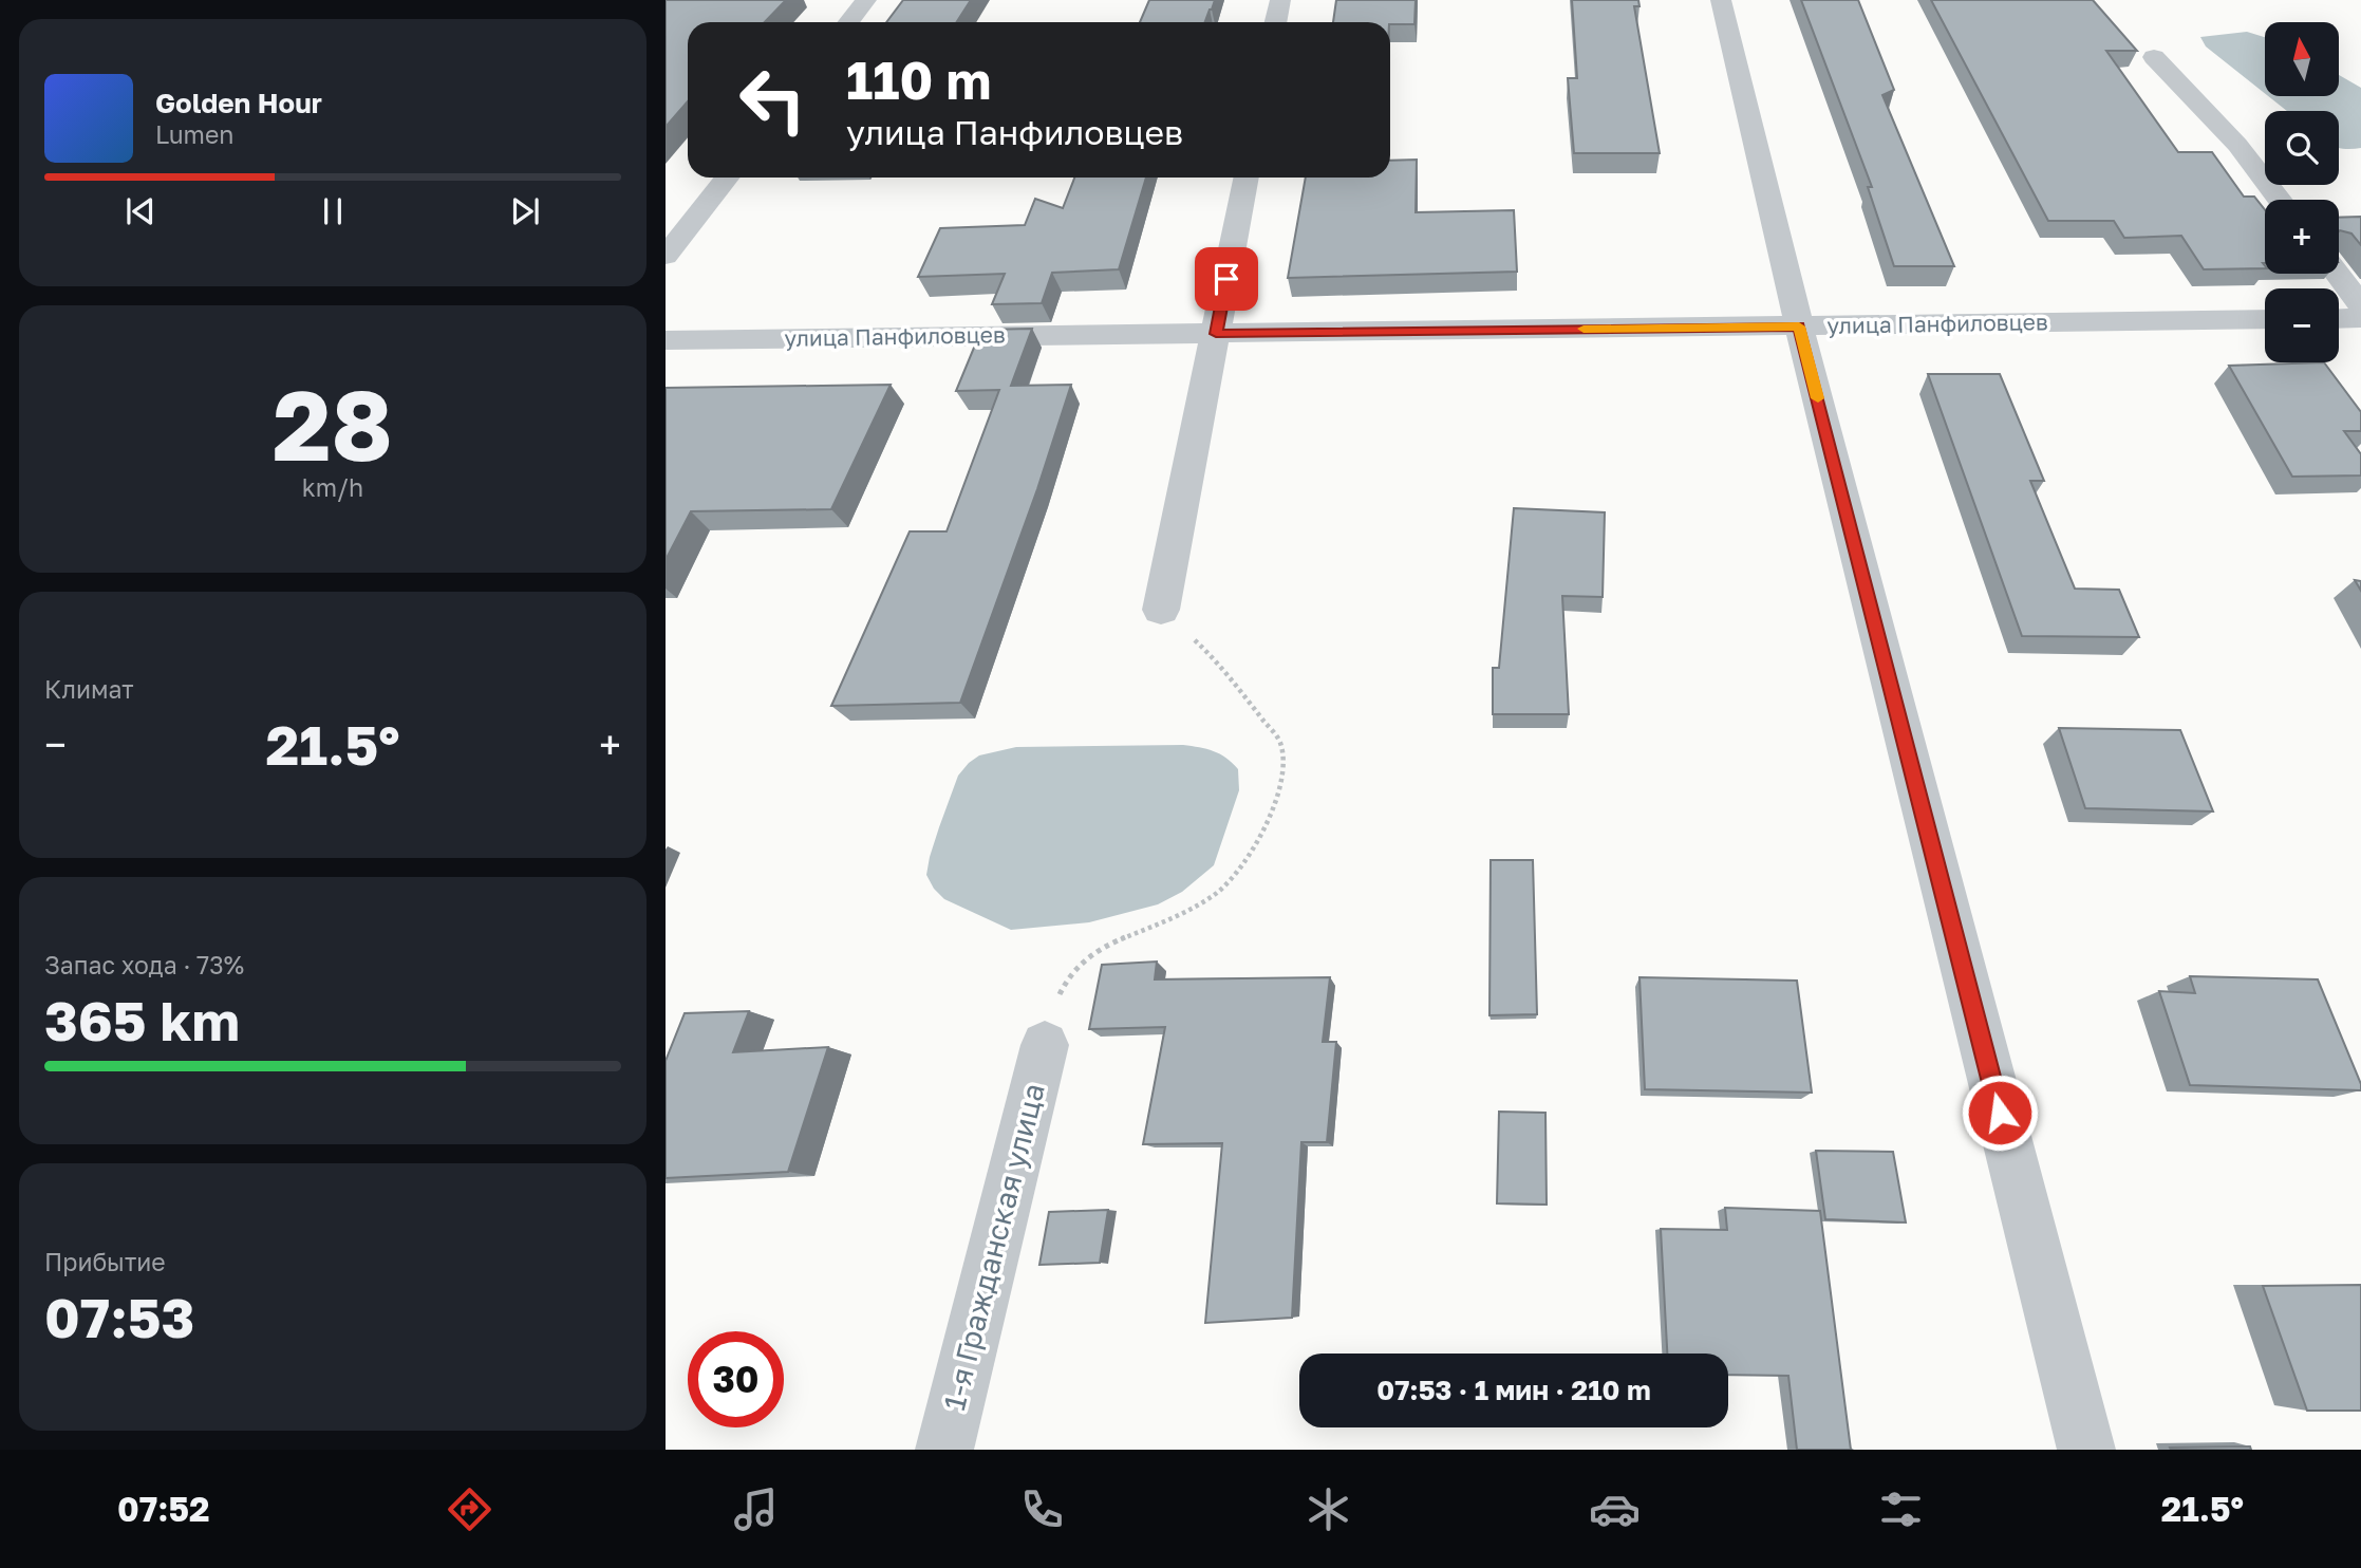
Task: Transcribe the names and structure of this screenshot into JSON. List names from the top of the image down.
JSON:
{
  "streets": {
    "street": ["улица Панфиловцев", "1-я Гражданская улица"]
  },
  "north": "top",
  "page": {
    "map_buttons": ["+", "−"],
    "turn": ["110 m", "улица Панфиловцев"],
    "song": ["Golden Hour", "Lumen"],
    "tile": [
      ["28", "km/h"],
      "Климат",
      ["Запас хода · 73%", "365 km"],
      ["Прибытие", "07:53"]
    ],
    "heat": ["−", "21.5°", "+"],
    "limit": "30",
    "trip": "07:53 · 1 мин · 210 m",
    "tabs": ["07:52", "21.5°"]
  }
}
